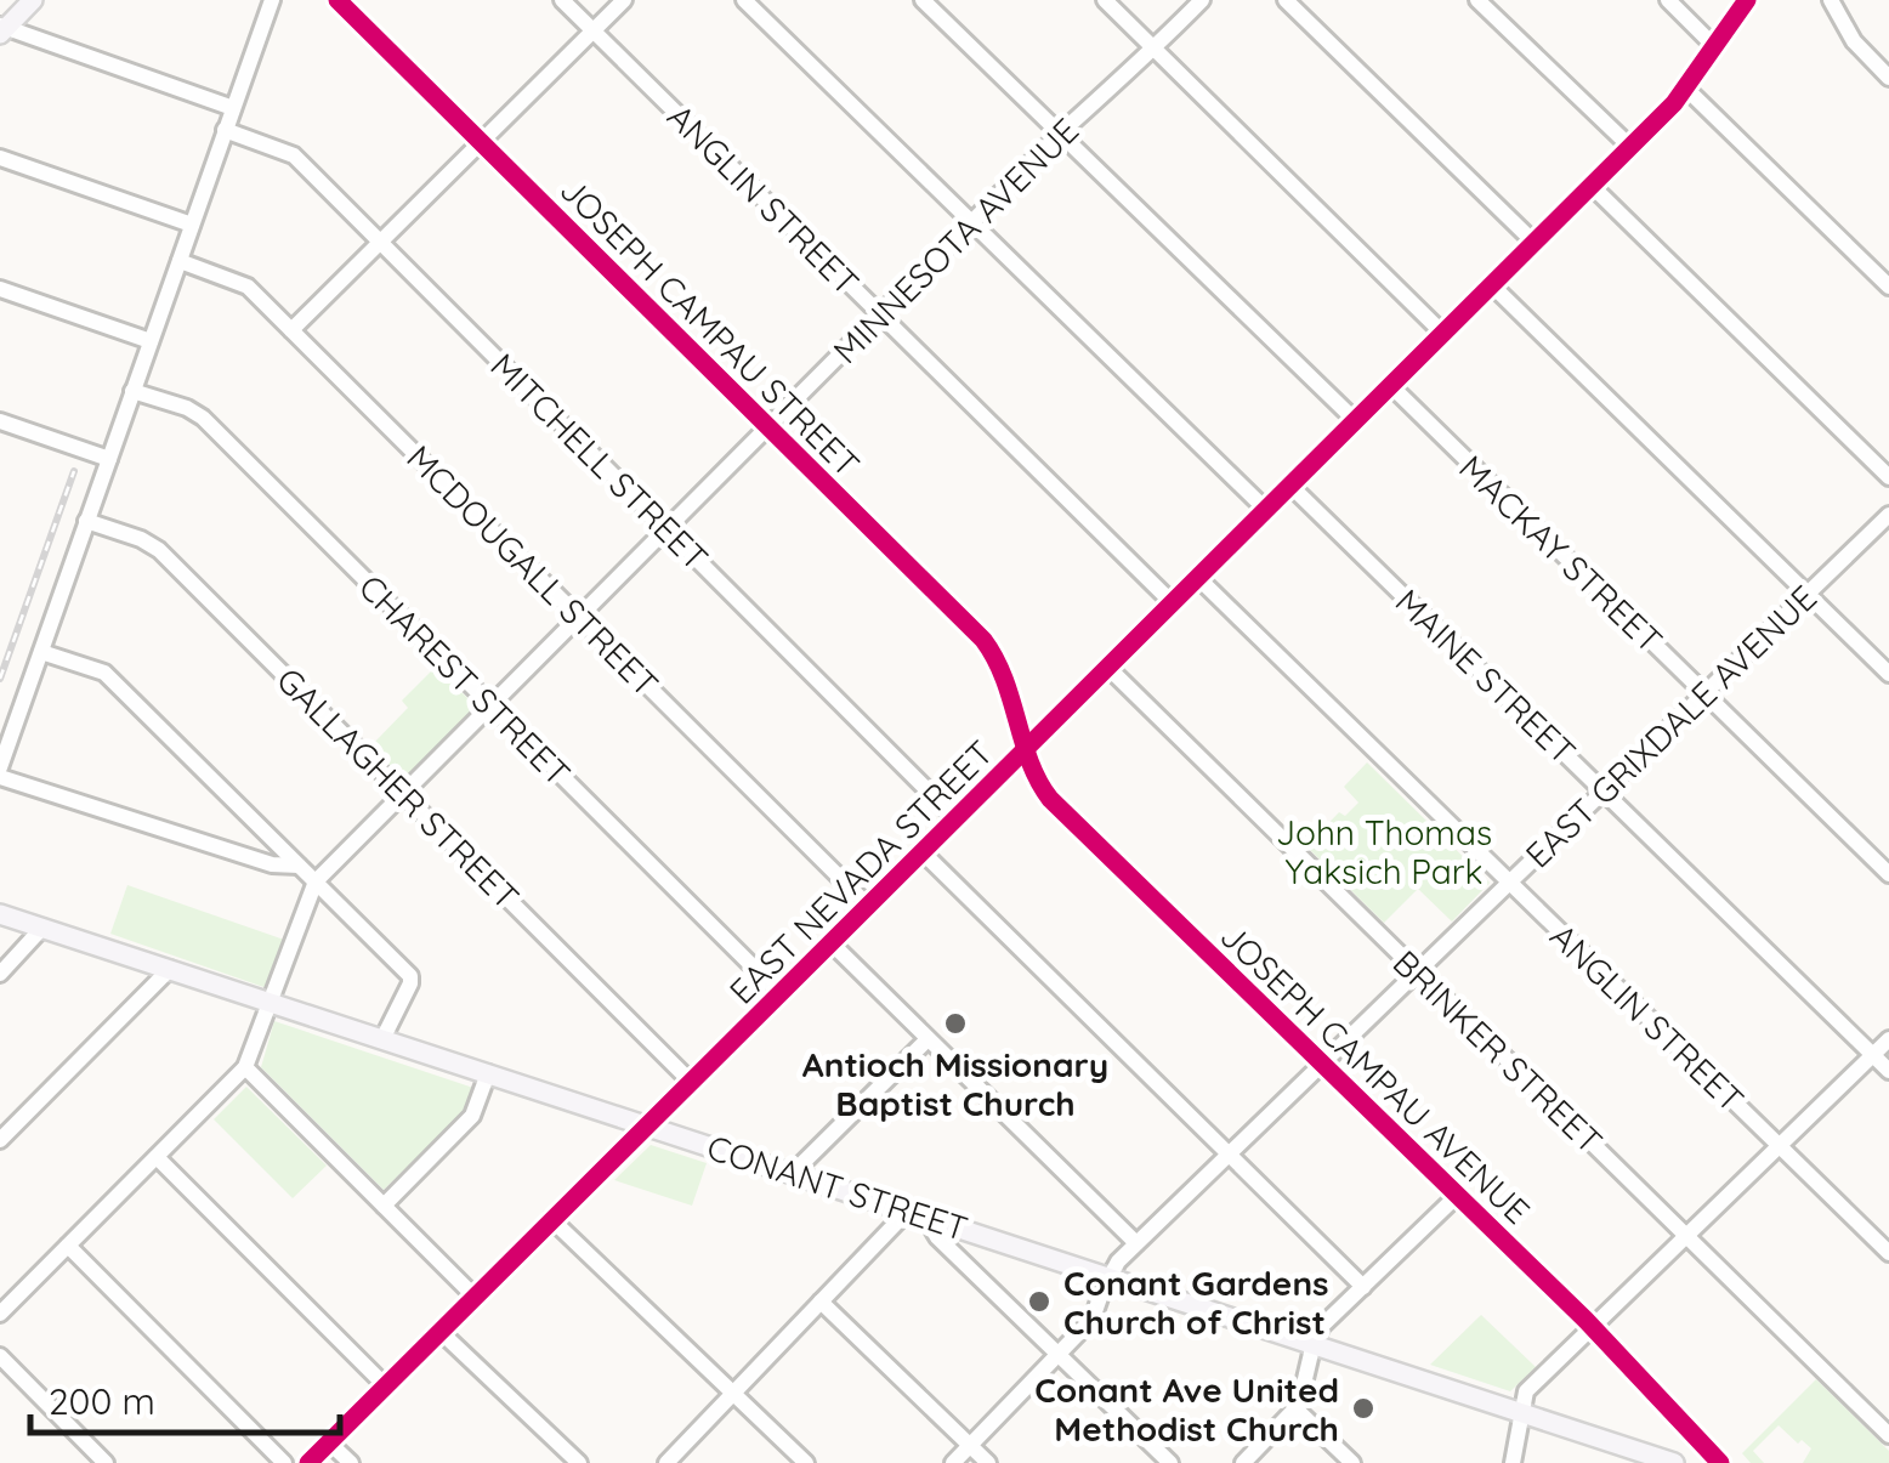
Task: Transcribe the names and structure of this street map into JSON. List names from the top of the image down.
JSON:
{
  "streets": {
    "main road": ["CONANT STREET"],
    "street": [
      "ANGLIN STREET",
      "MINNESOTA AVENUE",
      "JOSEPH CAMPAU STREET",
      "MITCHELL STREET",
      "MACKAY STREET",
      "MCDOUGALL STREET",
      "MAINE STREET",
      "CHAREST STREET",
      "EAST GRIXDALE AVENUE",
      "GALLAGHER STREET",
      "EAST NEVADA STREET",
      "BRINKER STREET",
      "JOSEPH CAMPAU AVENUE"
    ]
  },
  "crossings": [
    ["ANGLIN STREET", "MINNESOTA AVENUE"],
    ["ANGLIN STREET", "EAST GRIXDALE AVENUE"],
    ["ANGLIN STREET", "EAST NEVADA STREET"],
    ["MINNESOTA AVENUE", "JOSEPH CAMPAU STREET"],
    ["MINNESOTA AVENUE", "MITCHELL STREET"],
    ["MINNESOTA AVENUE", "MCDOUGALL STREET"],
    ["MINNESOTA AVENUE", "CHAREST STREET"],
    ["MINNESOTA AVENUE", "GALLAGHER STREET"],
    ["JOSEPH CAMPAU STREET", "JOSEPH CAMPAU AVENUE"],
    ["MITCHELL STREET", "EAST NEVADA STREET"],
    ["MACKAY STREET", "EAST GRIXDALE AVENUE"],
    ["MACKAY STREET", "EAST NEVADA STREET"],
    ["MCDOUGALL STREET", "EAST NEVADA STREET"],
    ["MAINE STREET", "EAST GRIXDALE AVENUE"],
    ["MAINE STREET", "EAST NEVADA STREET"],
    ["CHAREST STREET", "EAST NEVADA STREET"],
    ["EAST GRIXDALE AVENUE", "BRINKER STREET"],
    ["EAST GRIXDALE AVENUE", "JOSEPH CAMPAU AVENUE"],
    ["EAST GRIXDALE AVENUE", "CONANT STREET"],
    ["GALLAGHER STREET", "EAST NEVADA STREET"],
    ["EAST NEVADA STREET", "BRINKER STREET"],
    ["EAST NEVADA STREET", "JOSEPH CAMPAU AVENUE"],
    ["EAST NEVADA STREET", "CONANT STREET"]
  ],
  "parks": ["John Thomas Yaksich Park"],
  "places": ["Antioch Missionary Baptist Church", "Conant Gardens Church of Christ", "Conant Ave United Methodist Church"],
  "scale_bar": "200 m"
}
